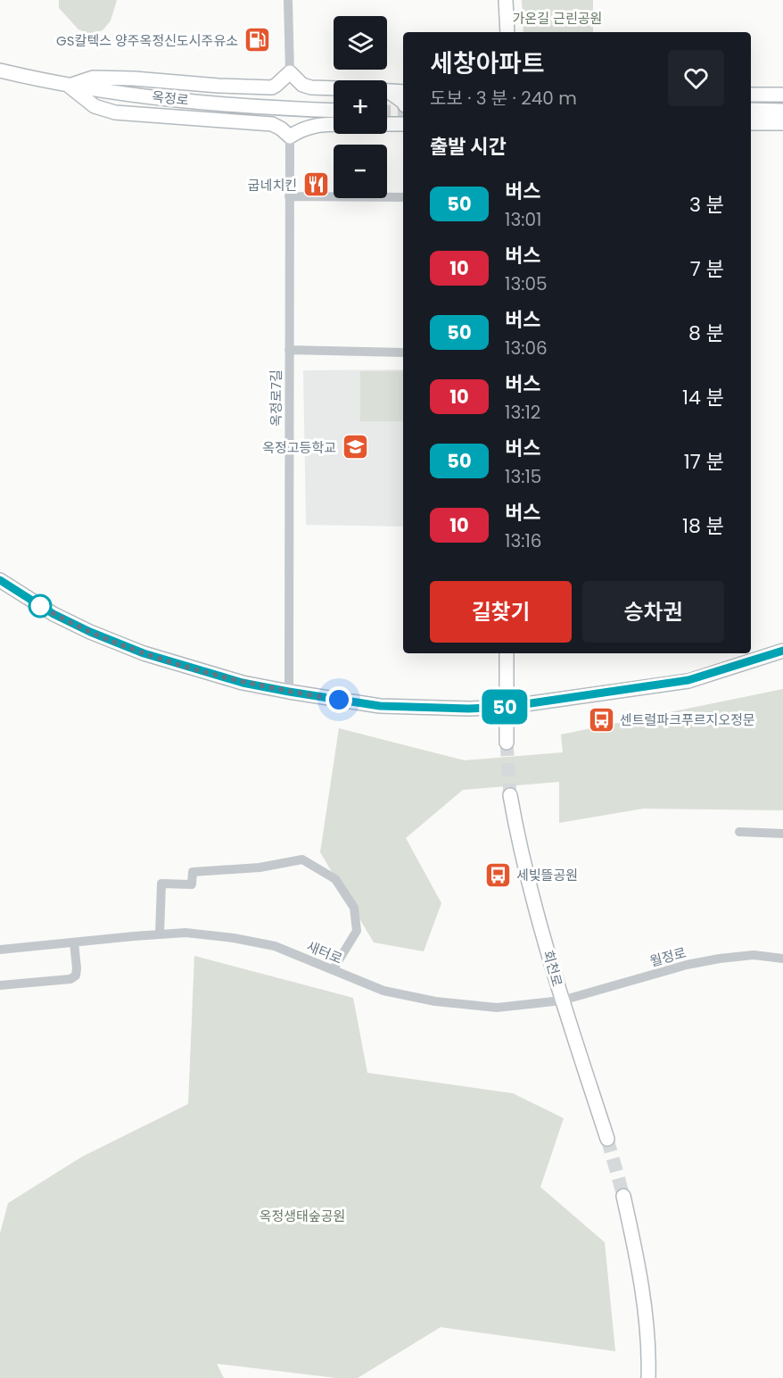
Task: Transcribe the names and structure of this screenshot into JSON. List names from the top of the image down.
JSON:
{
  "streets": {
    "main road": ["옥정로", "회천로"],
    "street": ["옥정로7길", "새터로", "월정로"]
  },
  "crossings": [
    ["새터로", "월정로"],
    ["새터로", "회천로"],
    ["월정로", "회천로"]
  ],
  "parks": ["가온길 근린공원", "옥정생태숲공원"],
  "places": {
    "fuel station": ["GS칼텍스 양주옥정신도시주유소"],
    "restaurant": ["굽네치킨"],
    "school or university": ["옥정고등학교"],
    "bus stop": ["센트럴파크푸르지오정문", "세빛뜰공원"]
  },
  "lines": ["bus line 50"],
  "page": {
    "on_map": "50",
    "map_buttons": ["+", "−"],
    "heading": [
      ["세창아파트", "도보 · 3 분 · 240 m"],
      "출발 시간"
    ],
    "list": [
      {
        "mark": "50",
        "name": "버스",
        "note": "13:01",
        "value": "3 분"
      },
      {
        "mark": "10",
        "name": "버스",
        "note": "13:05",
        "value": "7 분"
      },
      {
        "mark": "50",
        "name": "버스",
        "note": "13:06",
        "value": "8 분"
      },
      {
        "mark": "10",
        "name": "버스",
        "note": "13:12",
        "value": "14 분"
      },
      {
        "mark": "50",
        "name": "버스",
        "note": "13:15",
        "value": "17 분"
      },
      {
        "mark": "10",
        "name": "버스",
        "note": "13:16",
        "value": "18 분"
      }
    ],
    "buttons": ["길찾기", "승차권"]
  }
}
